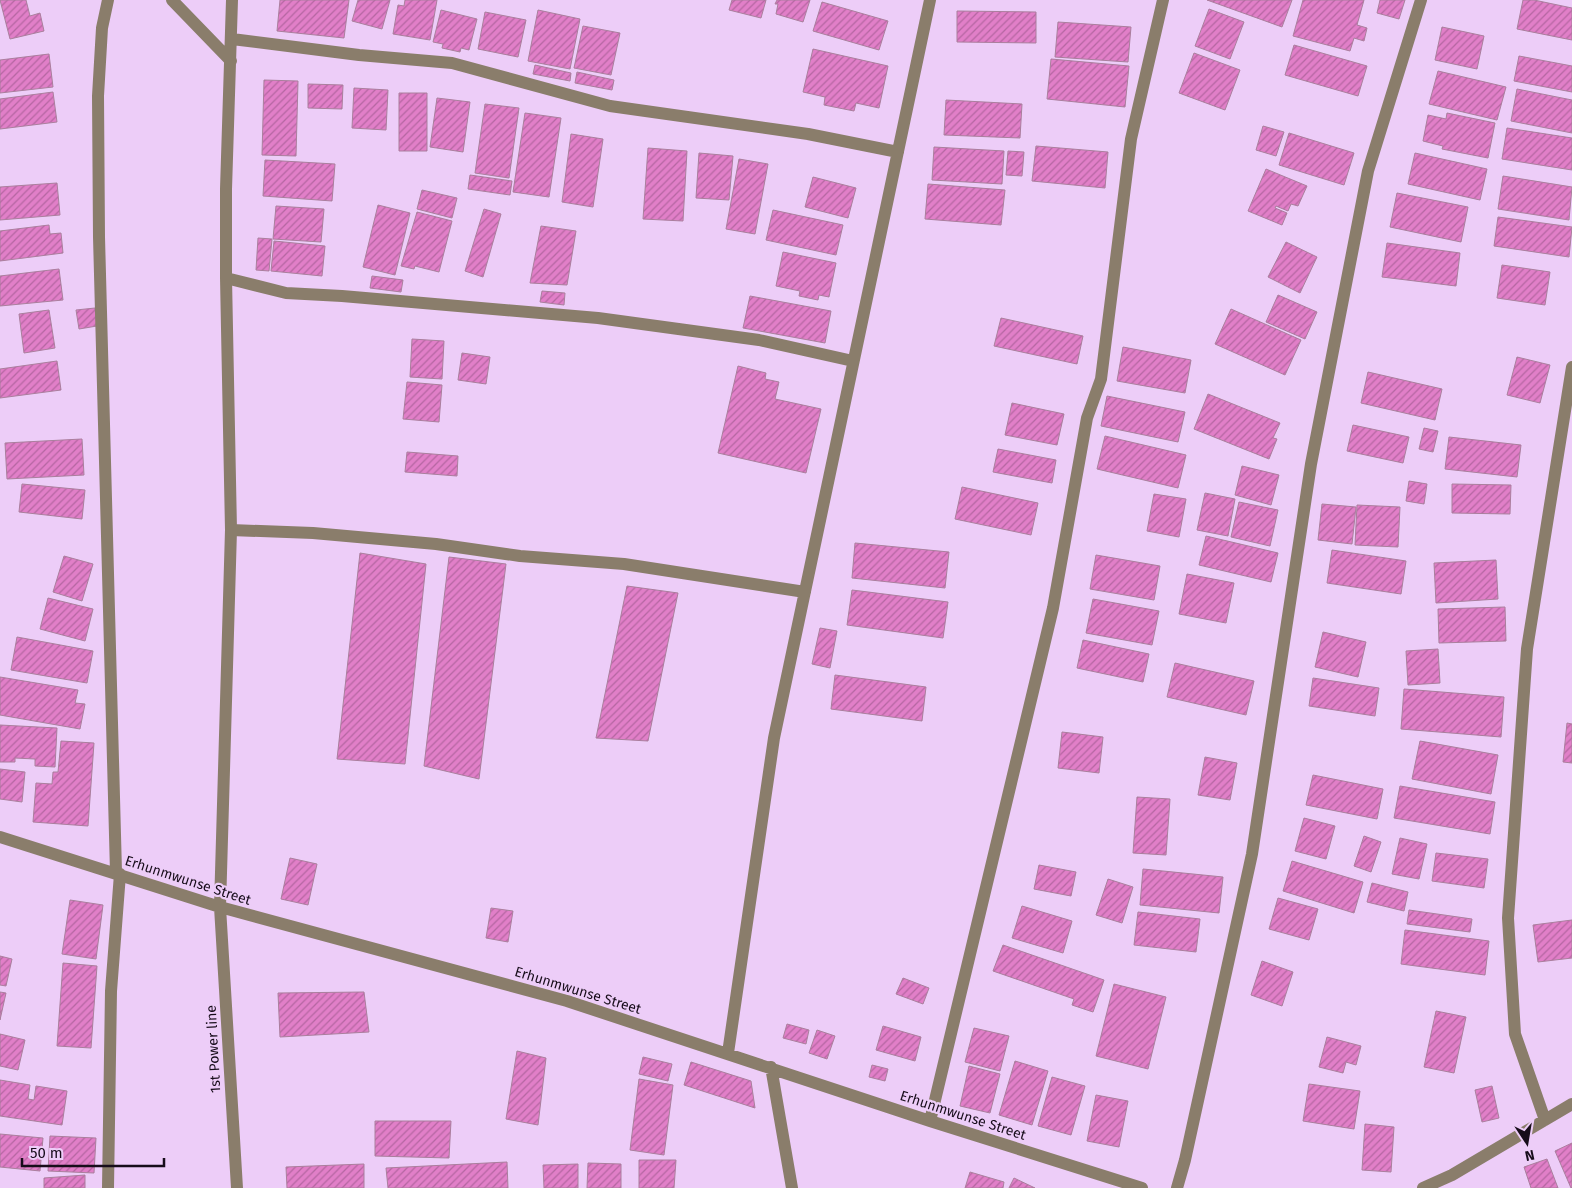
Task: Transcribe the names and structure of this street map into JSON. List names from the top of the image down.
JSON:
{
  "streets": {
    "street": ["Erhunmwunse Street", "1st Power line"]
  },
  "crossings": [
    ["Erhunmwunse Street", "1st Power line"]
  ],
  "scale_bar": "50 m",
  "north": "bottom"
}
